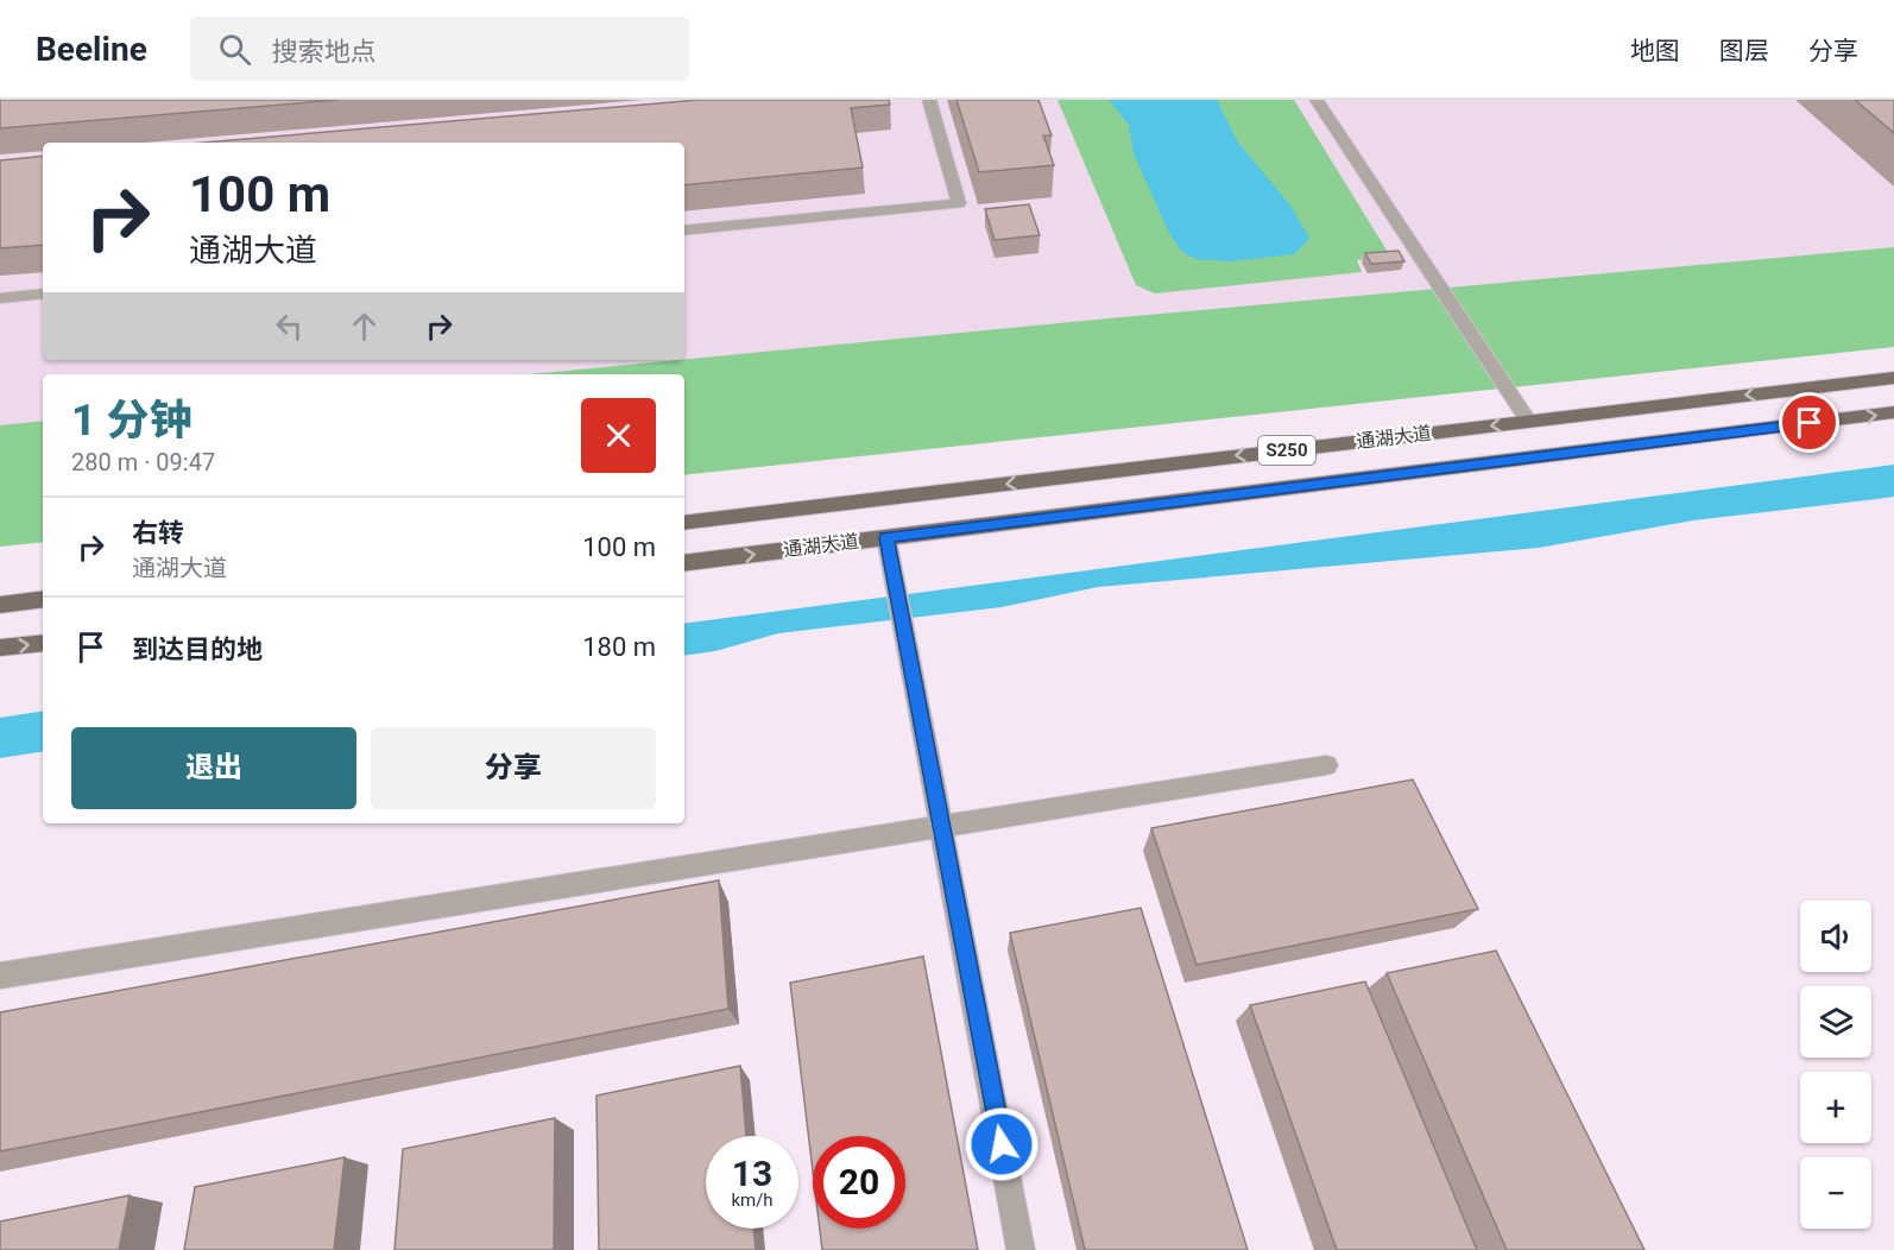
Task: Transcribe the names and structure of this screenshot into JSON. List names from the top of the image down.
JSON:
{
  "streets": {
    "main road": ["通湖大道", "S250"]
  },
  "page": {
    "header": "Beeline",
    "search": "搜索地点",
    "nav": ["地图", "图层", "分享"],
    "turn": ["100 m", "通湖大道"],
    "heading": ["1 分钟", "280 m · 09:47"],
    "list": [
      {
        "name": "右转",
        "note": "通湖大道",
        "value": "100 m"
      },
      {
        "name": "到达目的地",
        "value": "180 m"
      }
    ],
    "buttons": ["退出", "分享"],
    "map_buttons": ["+", "−"],
    "speed": "13 km/h",
    "limit": "20"
  }
}
